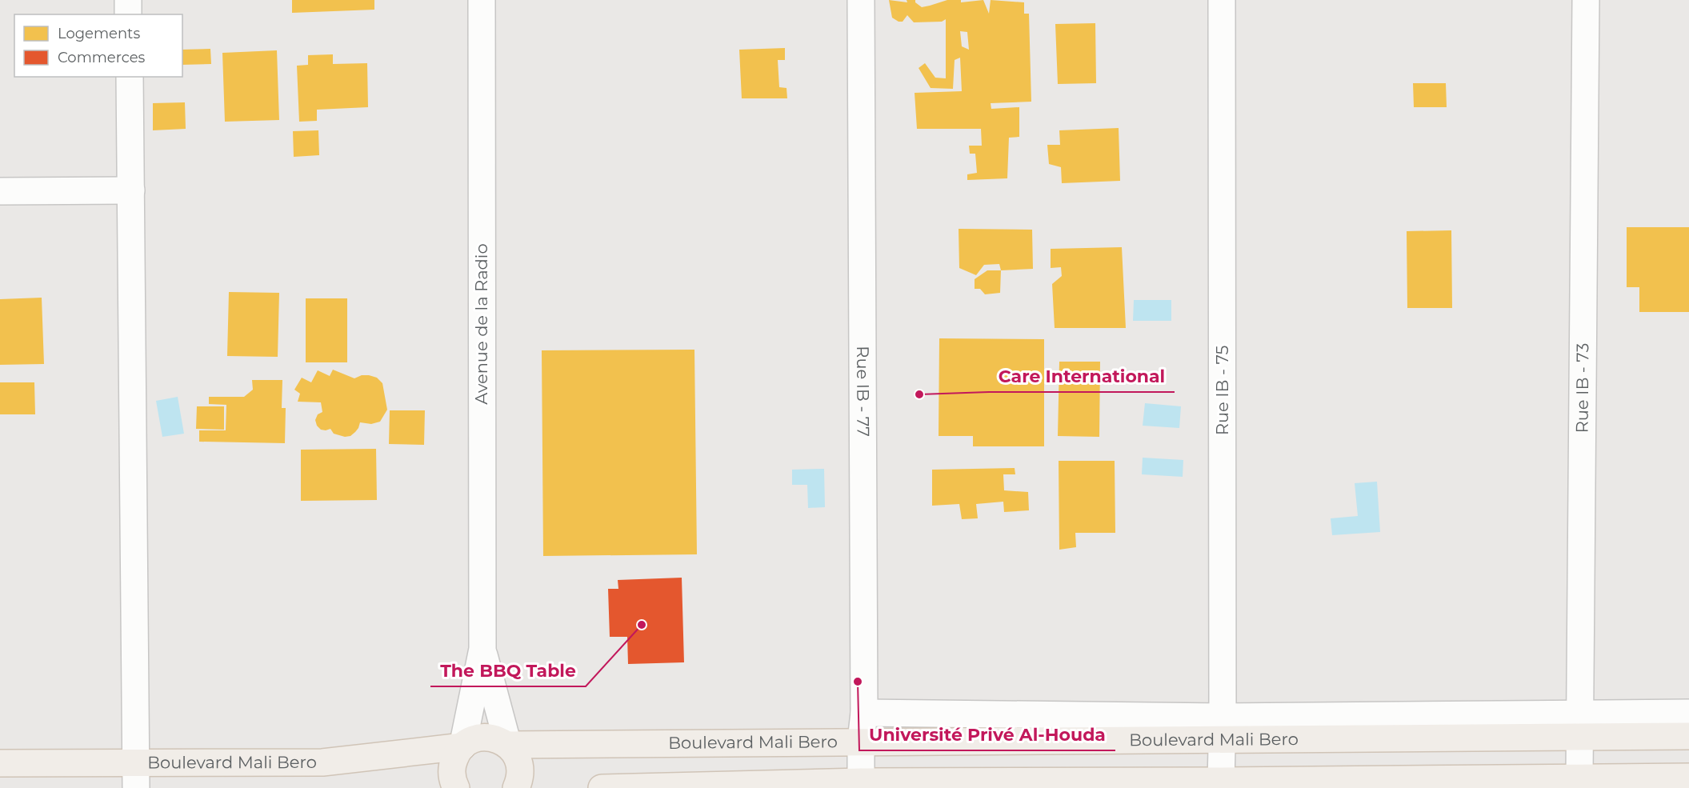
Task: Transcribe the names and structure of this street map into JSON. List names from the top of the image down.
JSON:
{
  "streets": {
    "main road": ["Boulevard Mali Bero"],
    "street": [
      "Avenue de la Radio",
      "Rue IB - 73",
      "Rue IB - 77",
      "Rue IB - 75"
    ]
  },
  "crossings": [
    ["Rue IB - 73", "Boulevard Mali Bero"],
    ["Rue IB - 77", "Boulevard Mali Bero"],
    ["Rue IB - 75", "Boulevard Mali Bero"]
  ],
  "places": ["Care International", "The BBQ Table", "Université Privé Al-Houda"],
  "legend": ["Logements", "Commerces"]
}
